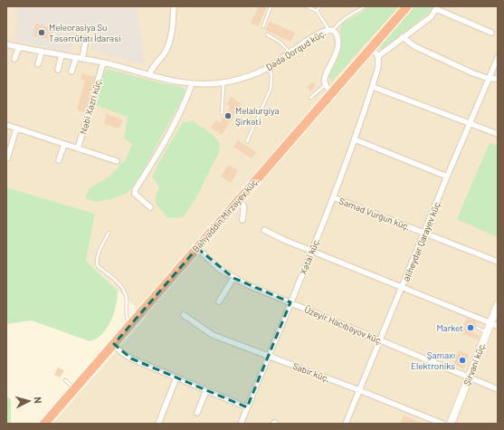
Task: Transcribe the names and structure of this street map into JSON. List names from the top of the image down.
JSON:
{
  "streets": {
    "highway": ["Bəhyəddin Mirzəyev küç."],
    "main road": ["Şirvani küç."],
    "street": [
      "Dədə Qorqud küç.",
      "Nəbi Xəzri küç.",
      "Səməd Vurğun küç.",
      "Əliheydər Qarayev küç.",
      "Xətai küç.",
      "Üzeyir Hacıbəyov küç.",
      "Sabir küç."
    ]
  },
  "crossings": [
    ["Dədə Qorqud küç.", "Nəbi Xəzri küç."],
    ["Səməd Vurğun küç.", "Əliheydər Qarayev küç."],
    ["Səməd Vurğun küç.", "Xətai küç."],
    ["Bəhyəddin Mirzəyev küç.", "Üzeyir Hacıbəyov küç."],
    ["Əliheydər Qarayev küç.", "Üzeyir Hacıbəyov küç."],
    ["Əliheydər Qarayev küç.", "Sabir küç."],
    ["Xətai küç.", "Üzeyir Hacıbəyov küç."],
    ["Xətai küç.", "Sabir küç."],
    ["Üzeyir Hacıbəyov küç.", "Şirvani küç."]
  ],
  "places": [
    "Meleorasiya Su Təsərrüfatı İdarəsi",
    "Melalurgiya Şirkəti",
    "Market",
    "Şamaxı Elektroniks"
  ],
  "north": "right"
}
